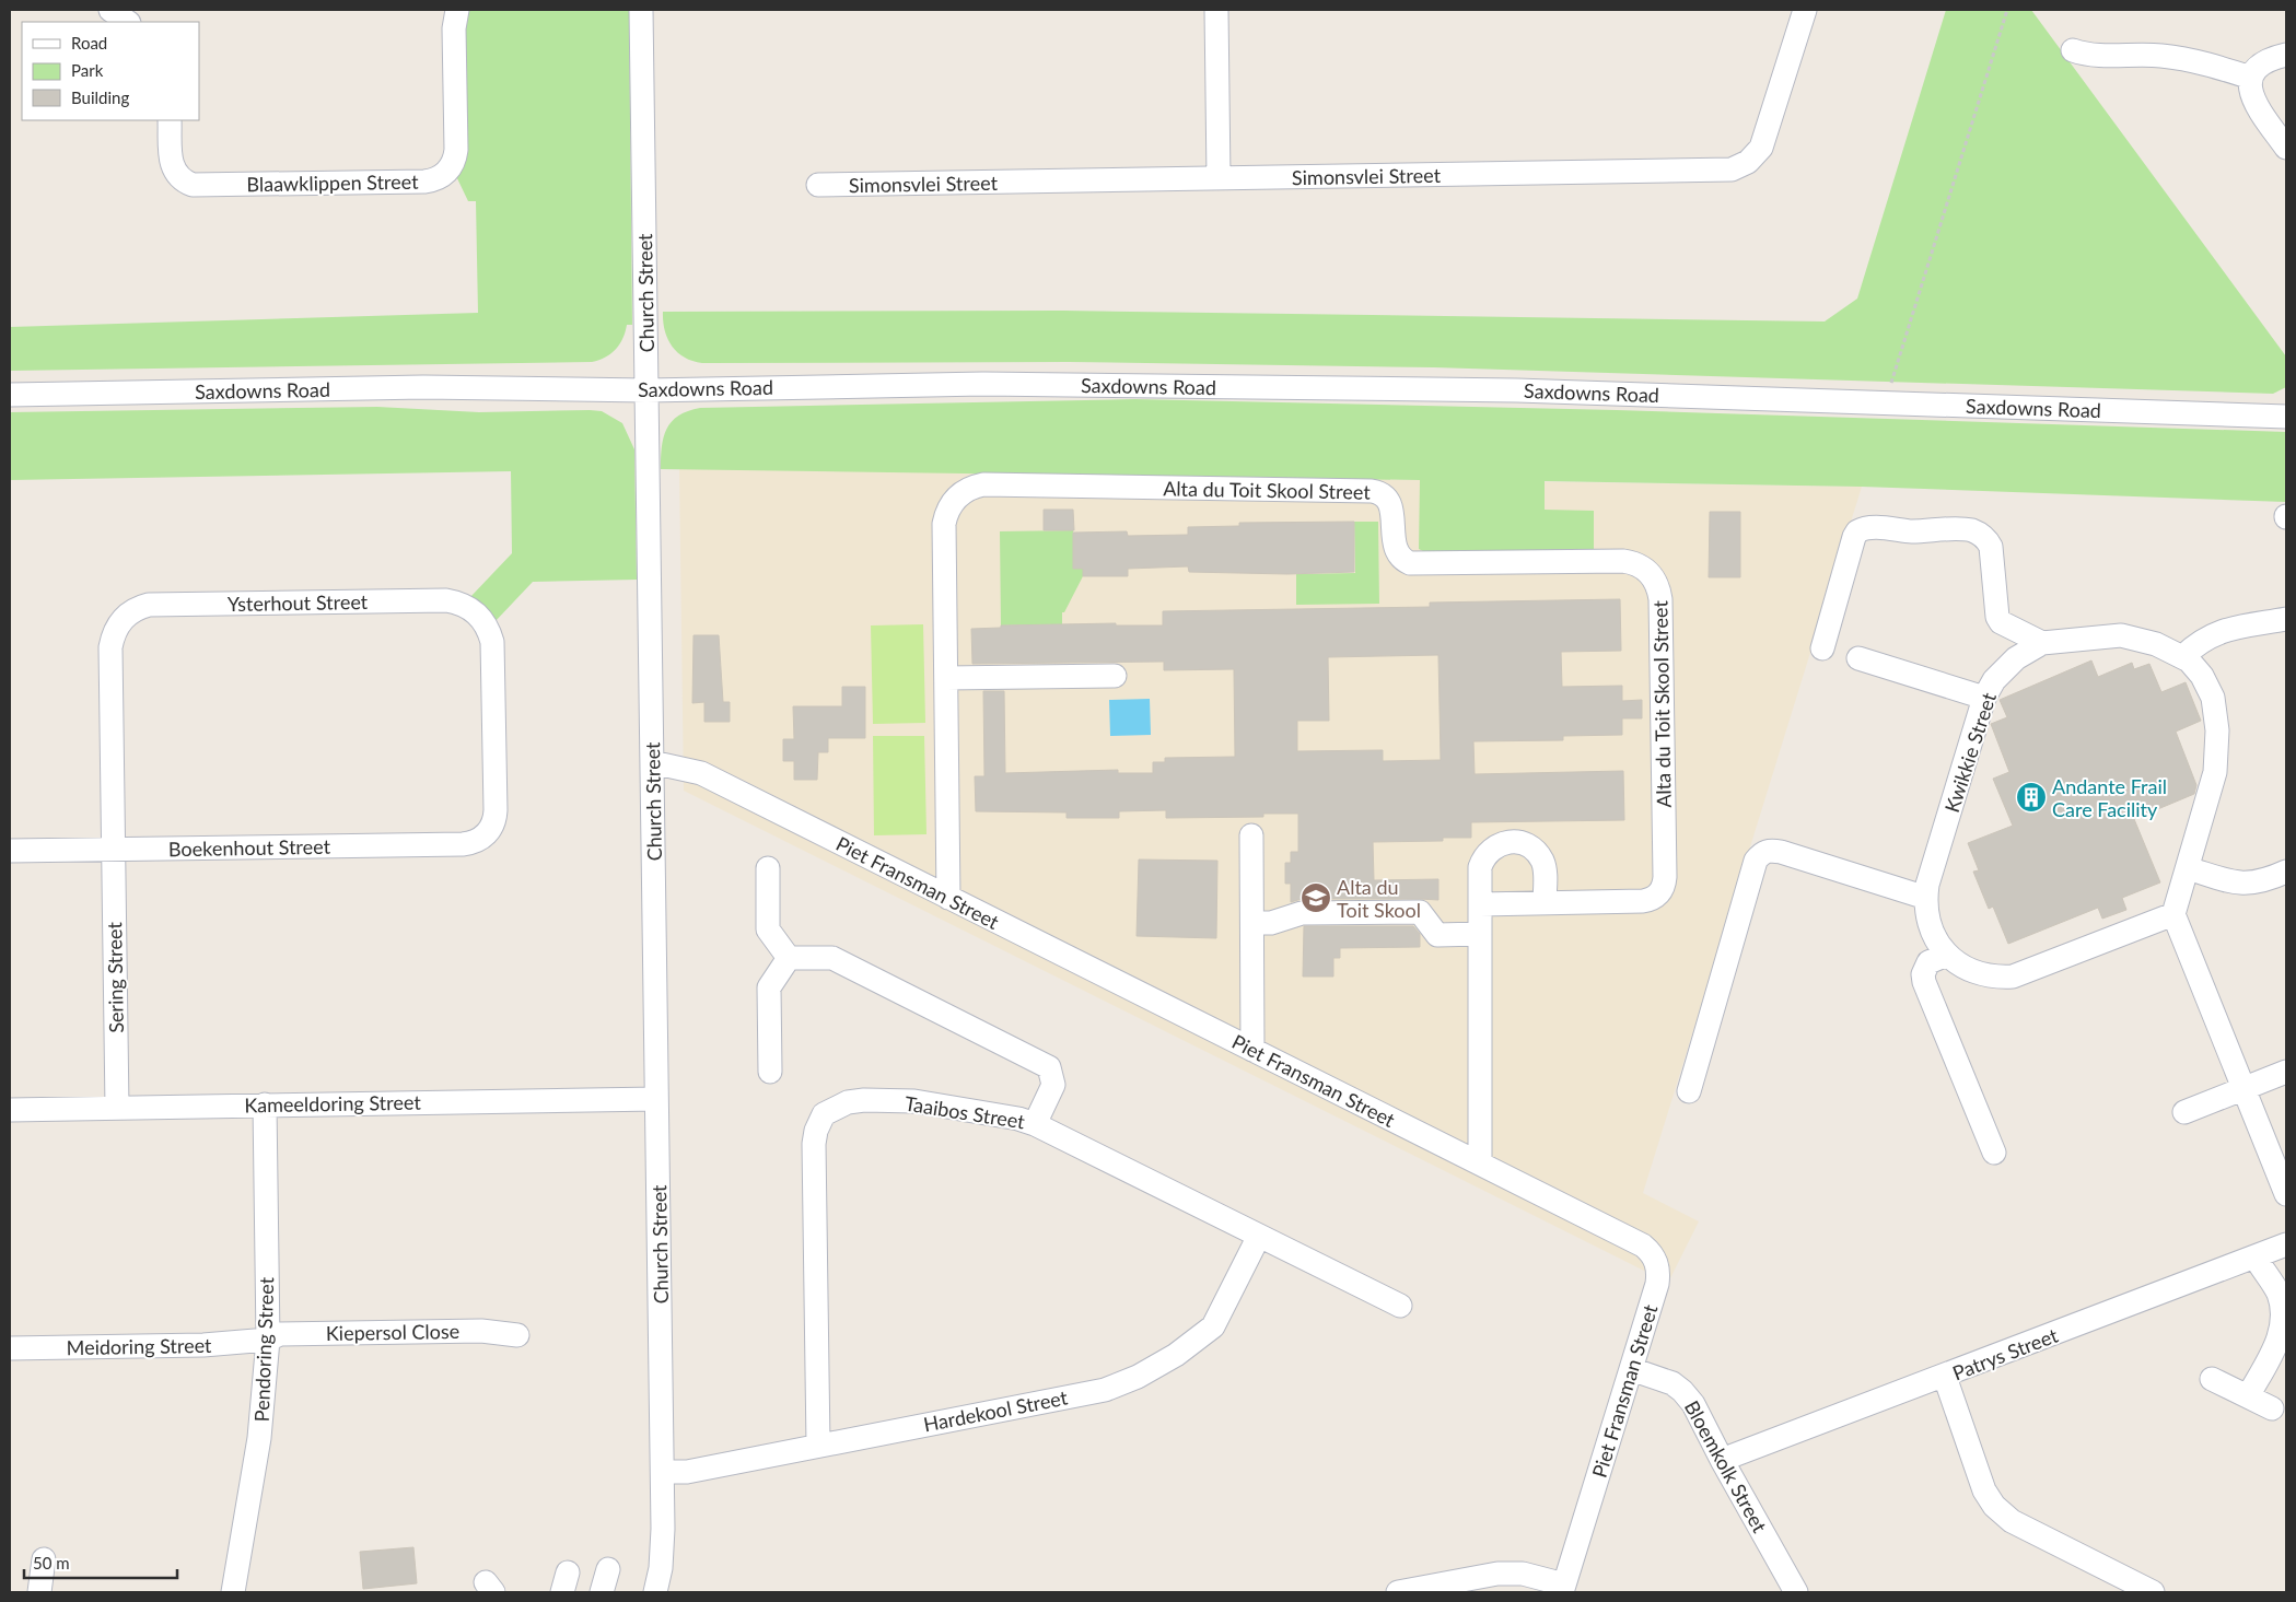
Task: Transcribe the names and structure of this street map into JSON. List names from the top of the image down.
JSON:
{
  "streets": {
    "street": [
      "Simonsvlei Street",
      "Blaawklippen Street",
      "Church Street",
      "Saxdowns Road",
      "Alta du Toit Skool Street",
      "Ysterhout Street",
      "Kwikkie Street",
      "Boekenhout Street",
      "Piet Fransman Street",
      "Sering Street",
      "Kameeldoring Street",
      "Taaibos Street",
      "Kiepersol Close",
      "Meidoring Street",
      "Pendoring Street",
      "Patrys Street",
      "Hardekool Street",
      "Bloemkolk Street"
    ]
  },
  "crossings": [
    ["Church Street", "Saxdowns Road"],
    ["Church Street", "Piet Fransman Street"],
    ["Church Street", "Kameeldoring Street"],
    ["Church Street", "Hardekool Street"],
    ["Alta du Toit Skool Street", "Piet Fransman Street"],
    ["Ysterhout Street", "Boekenhout Street"],
    ["Ysterhout Street", "Sering Street"],
    ["Boekenhout Street", "Sering Street"],
    ["Piet Fransman Street", "Bloemkolk Street"],
    ["Sering Street", "Kameeldoring Street"],
    ["Kameeldoring Street", "Pendoring Street"],
    ["Taaibos Street", "Hardekool Street"],
    ["Kiepersol Close", "Meidoring Street"],
    ["Kiepersol Close", "Pendoring Street"],
    ["Meidoring Street", "Pendoring Street"],
    ["Patrys Street", "Bloemkolk Street"]
  ],
  "places": {
    "building": ["Andante Frail Care Facility"],
    "school or university": ["Alta du Toit Skool"]
  },
  "legend": ["Road", "Park", "Building"],
  "scale_bar": "50 m"
}
